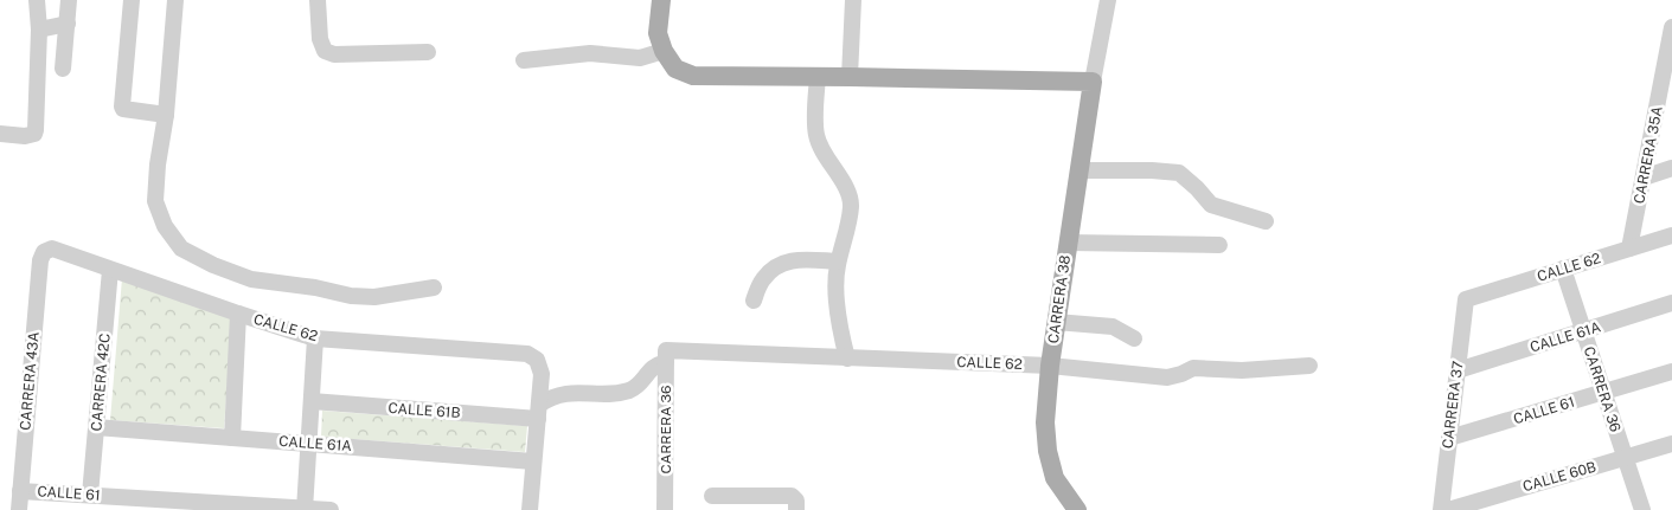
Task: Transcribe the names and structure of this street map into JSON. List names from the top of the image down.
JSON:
{
  "streets": {
    "main road": ["CARRERA 38"],
    "street": [
      "CARRERA 35A",
      "CALLE 62",
      "CALLE 61A",
      "CARRERA 43A",
      "CARRERA 42C",
      "CARRERA 36",
      "CARRERA 37",
      "CALLE 61B",
      "CALLE 61",
      "CALLE 60B"
    ]
  },
  "crossings": [
    ["CARRERA 35A", "CALLE 62"],
    ["CALLE 62", "CARRERA 38"],
    ["CALLE 62", "CARRERA 43A"],
    ["CALLE 62", "CARRERA 42C"],
    ["CALLE 62", "CARRERA 36"],
    ["CALLE 62", "CARRERA 37"],
    ["CALLE 61A", "CARRERA 42C"],
    ["CALLE 61A", "CARRERA 36"],
    ["CALLE 61A", "CARRERA 37"],
    ["CARRERA 43A", "CALLE 61"],
    ["CARRERA 42C", "CALLE 61"],
    ["CARRERA 36", "CALLE 61"],
    ["CARRERA 36", "CALLE 60B"],
    ["CARRERA 37", "CALLE 61"]
  ]
}
